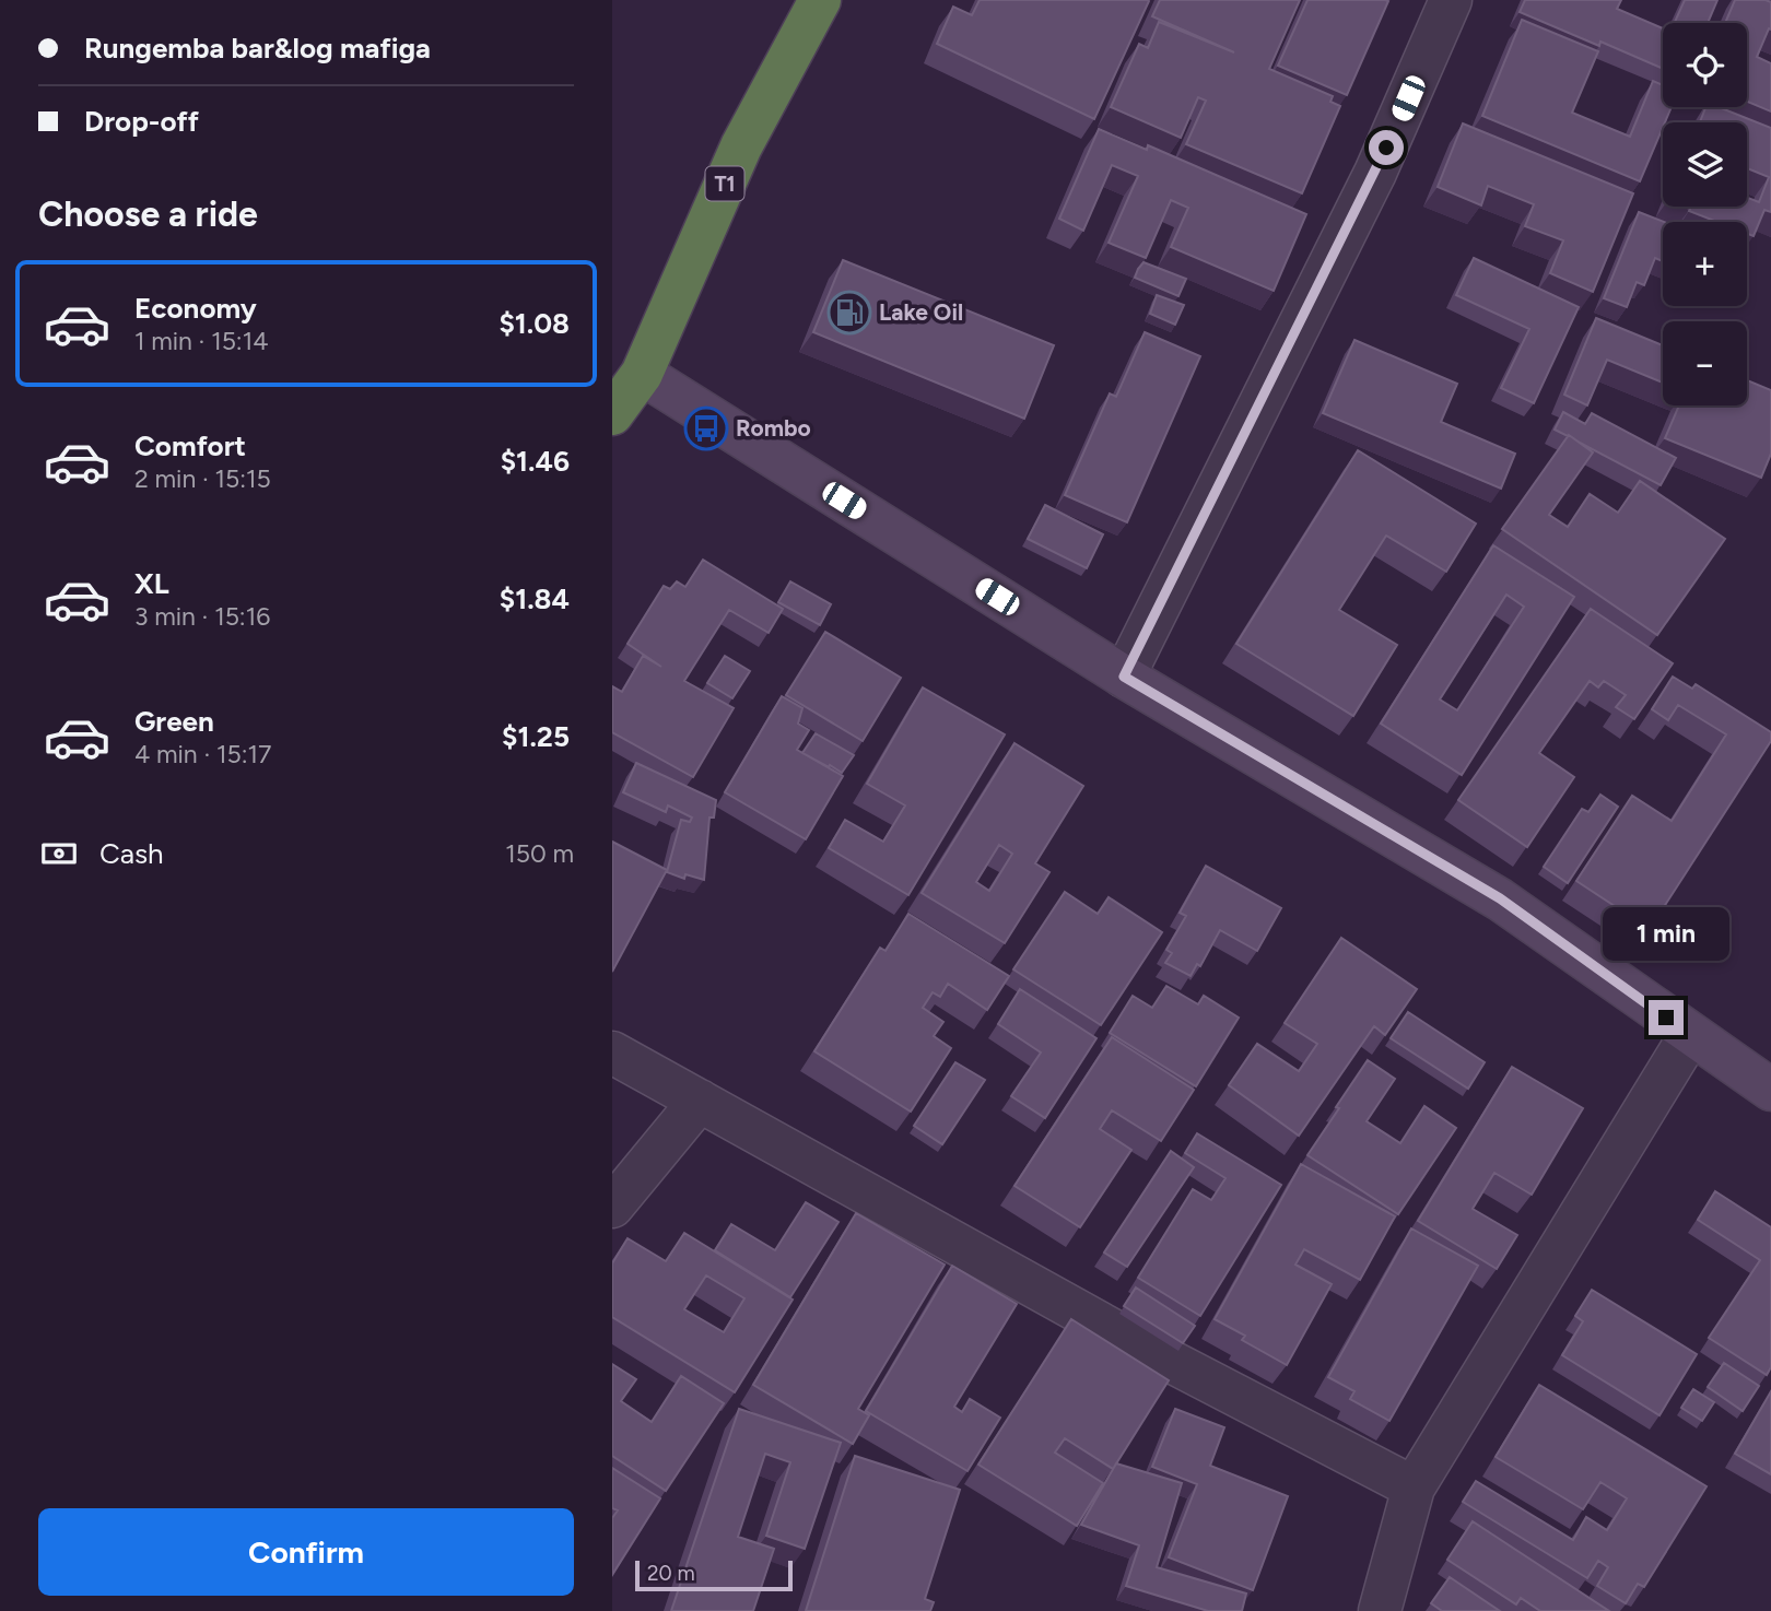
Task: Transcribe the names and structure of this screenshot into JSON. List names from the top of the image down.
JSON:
{
  "streets": {
    "highway": ["T1"]
  },
  "places": {
    "fuel station": ["Lake Oil"],
    "bus stop": ["Rombo"]
  },
  "scale_bar": "20 m",
  "page": {
    "banner": ["Rungemba bar&log mafiga", "Drop-off"],
    "map_buttons": ["+", "−"],
    "heading": "Choose a ride",
    "list": [
      {
        "name": "Economy",
        "note": "1 min · 15:14",
        "value": "$1.08"
      },
      {
        "name": "Comfort",
        "note": "2 min · 15:15",
        "value": "$1.46"
      },
      {
        "name": "XL",
        "note": "3 min · 15:16",
        "value": "$1.84"
      },
      {
        "name": "Green",
        "note": "4 min · 15:17",
        "value": "$1.25"
      }
    ],
    "pay": ["Cash", "150 m"],
    "bubble": "1 min",
    "buttons": "Confirm",
    "scale": "20 m"
  }
}
